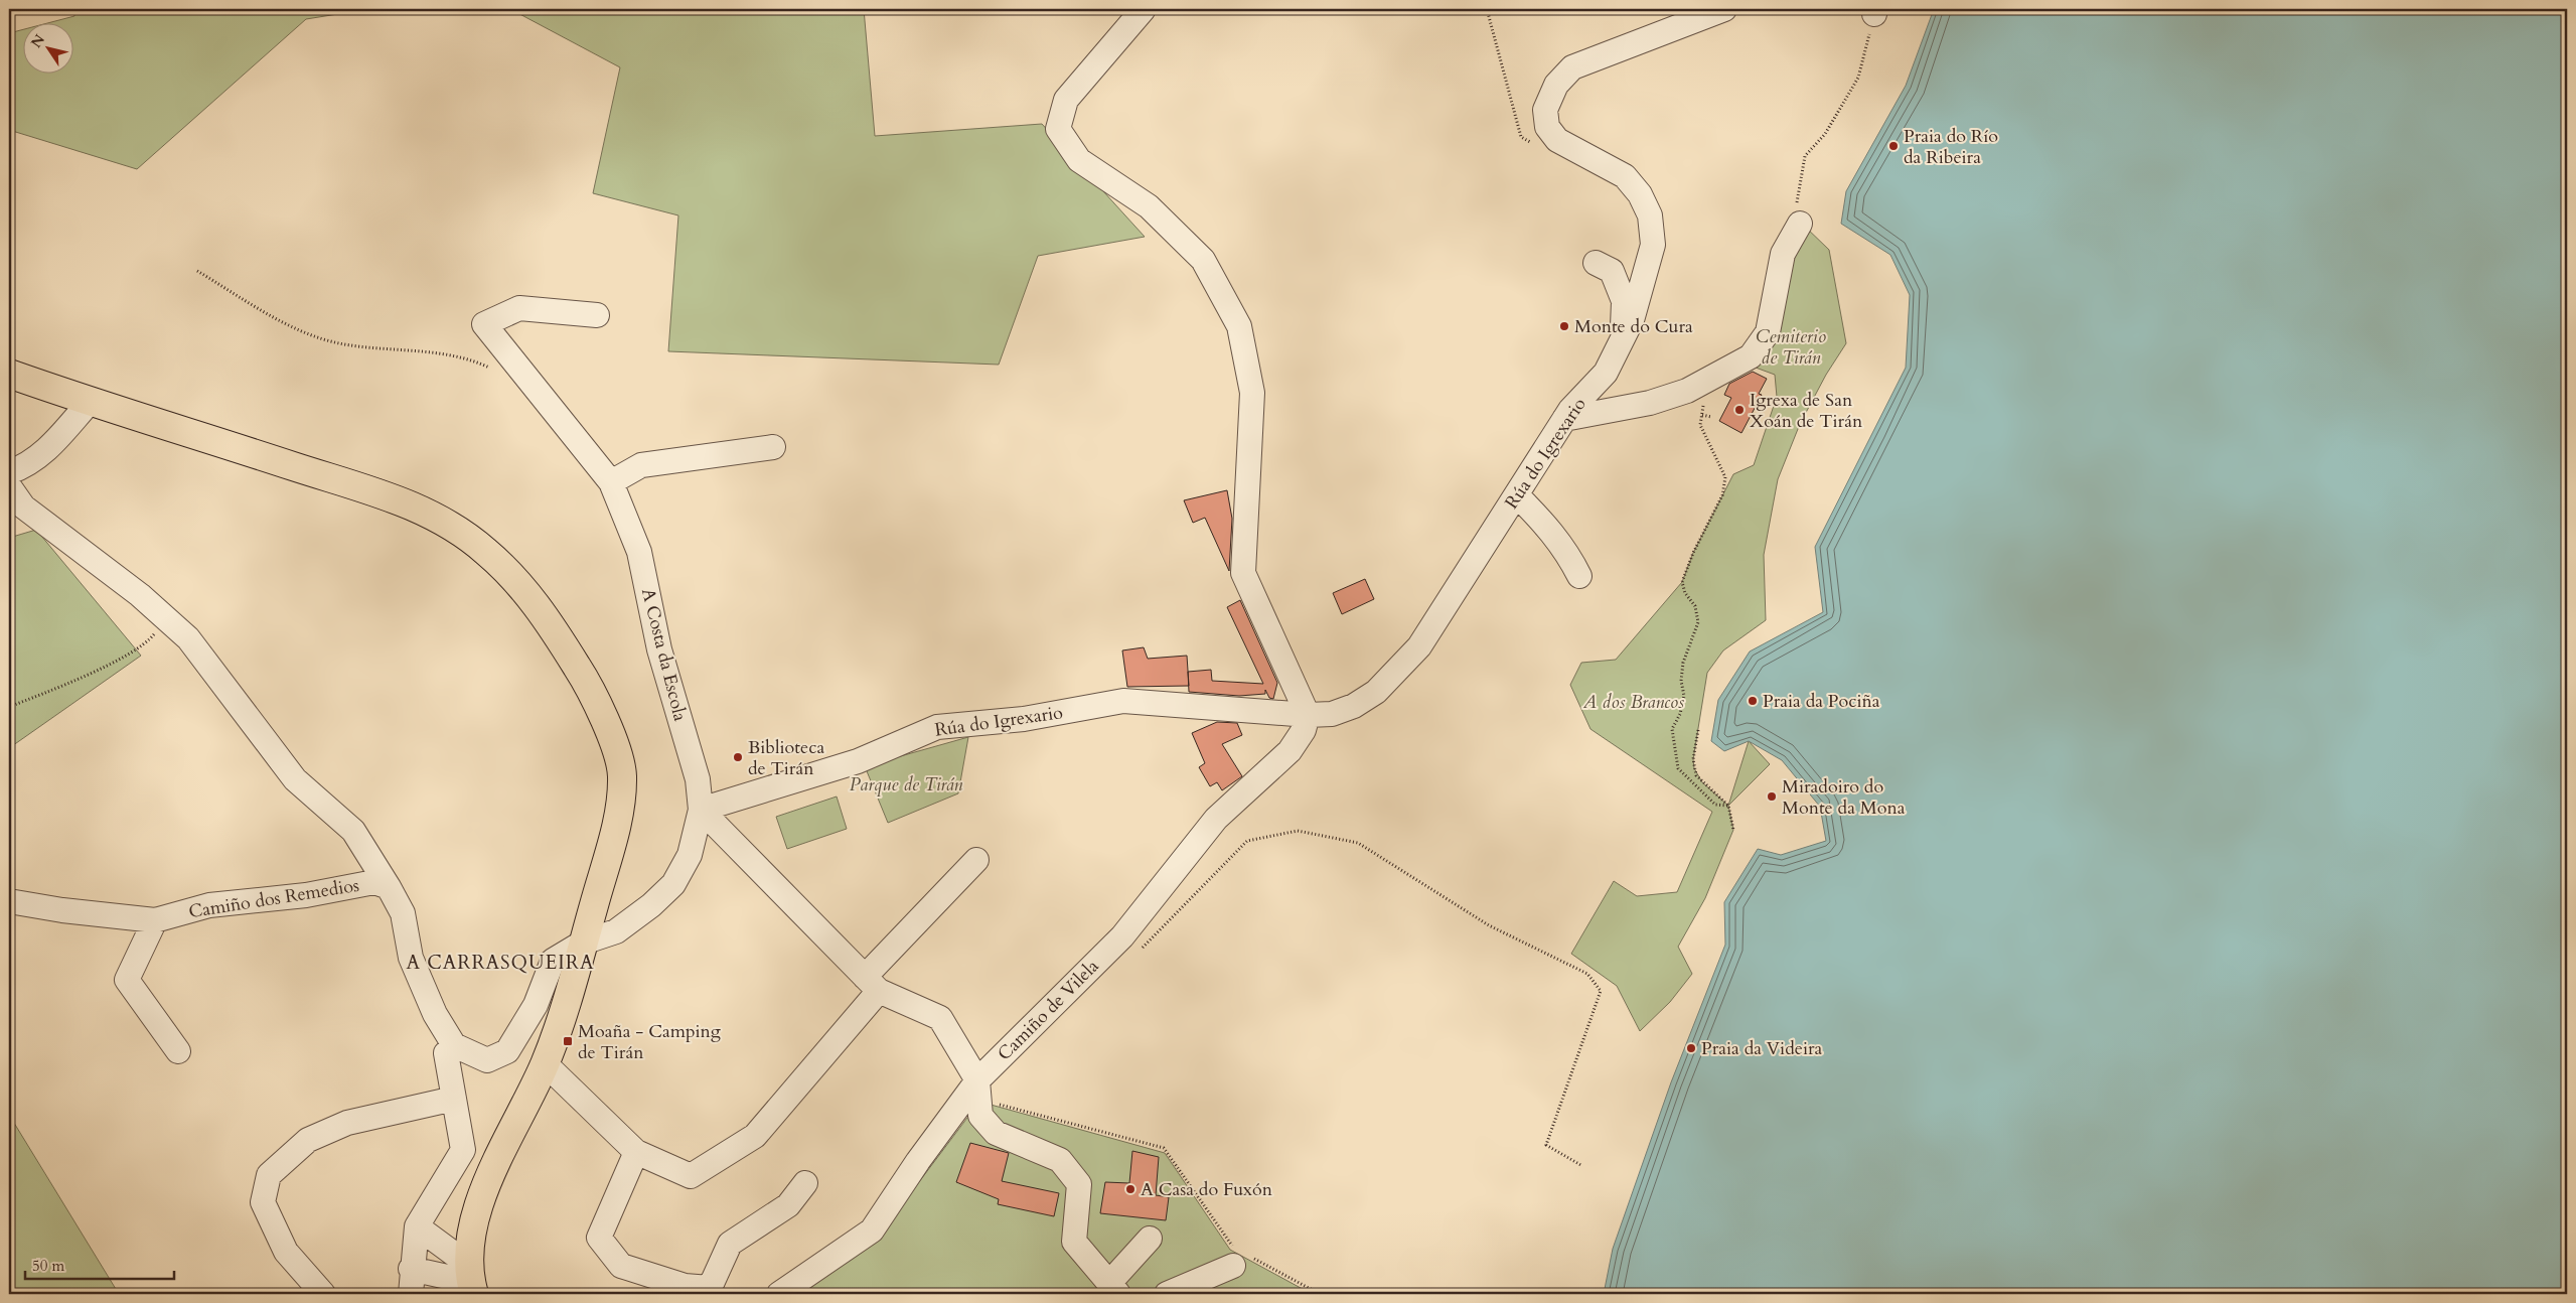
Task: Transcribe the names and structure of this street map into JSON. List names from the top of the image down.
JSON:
{
  "streets": {
    "street": [
      "Rúa do Igrexario",
      "A Costa da Escola",
      "Camiño dos Remedios",
      "Camiño de Vilela"
    ]
  },
  "crossings": [
    ["Rúa do Igrexario", "A Costa da Escola"],
    ["Rúa do Igrexario", "Camiño de Vilela"]
  ],
  "districts": ["A CARRASQUEIRA"],
  "parks": ["Cemiterio de Tirán", "A dos Brancos", "Parque de Tirán"],
  "places": {
    "other": [
      "Praia do Río da Ribeira",
      "Monte do Cura",
      "Igrexa de San Xoán de Tirán",
      "Praia da Pociña",
      "Biblioteca de Tirán",
      "Miradoiro do Monte da Mona",
      "Praia da Videira",
      "A Casa do Fuxón"
    ],
    "transit": ["Moaña - Camping de Tirán"]
  },
  "scale_bar": "50 m",
  "north": "top left"
}
